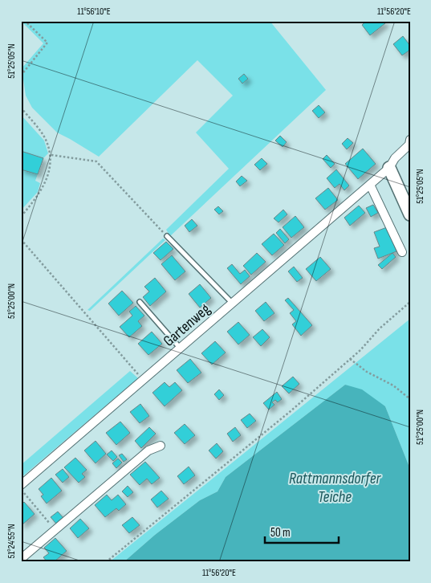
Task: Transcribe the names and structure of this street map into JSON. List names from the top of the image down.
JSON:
{
  "streets": {
    "street": ["Gartenweg"]
  },
  "water": ["Rattmannsdorfer Teiche"],
  "scale_bar": "50 m",
  "coordinates": [
    "11°56'10\"E",
    "11°56'20\"E",
    "51°25'05\"N",
    "51°25'00\"N",
    "51°24'55\"N"
  ]
}
